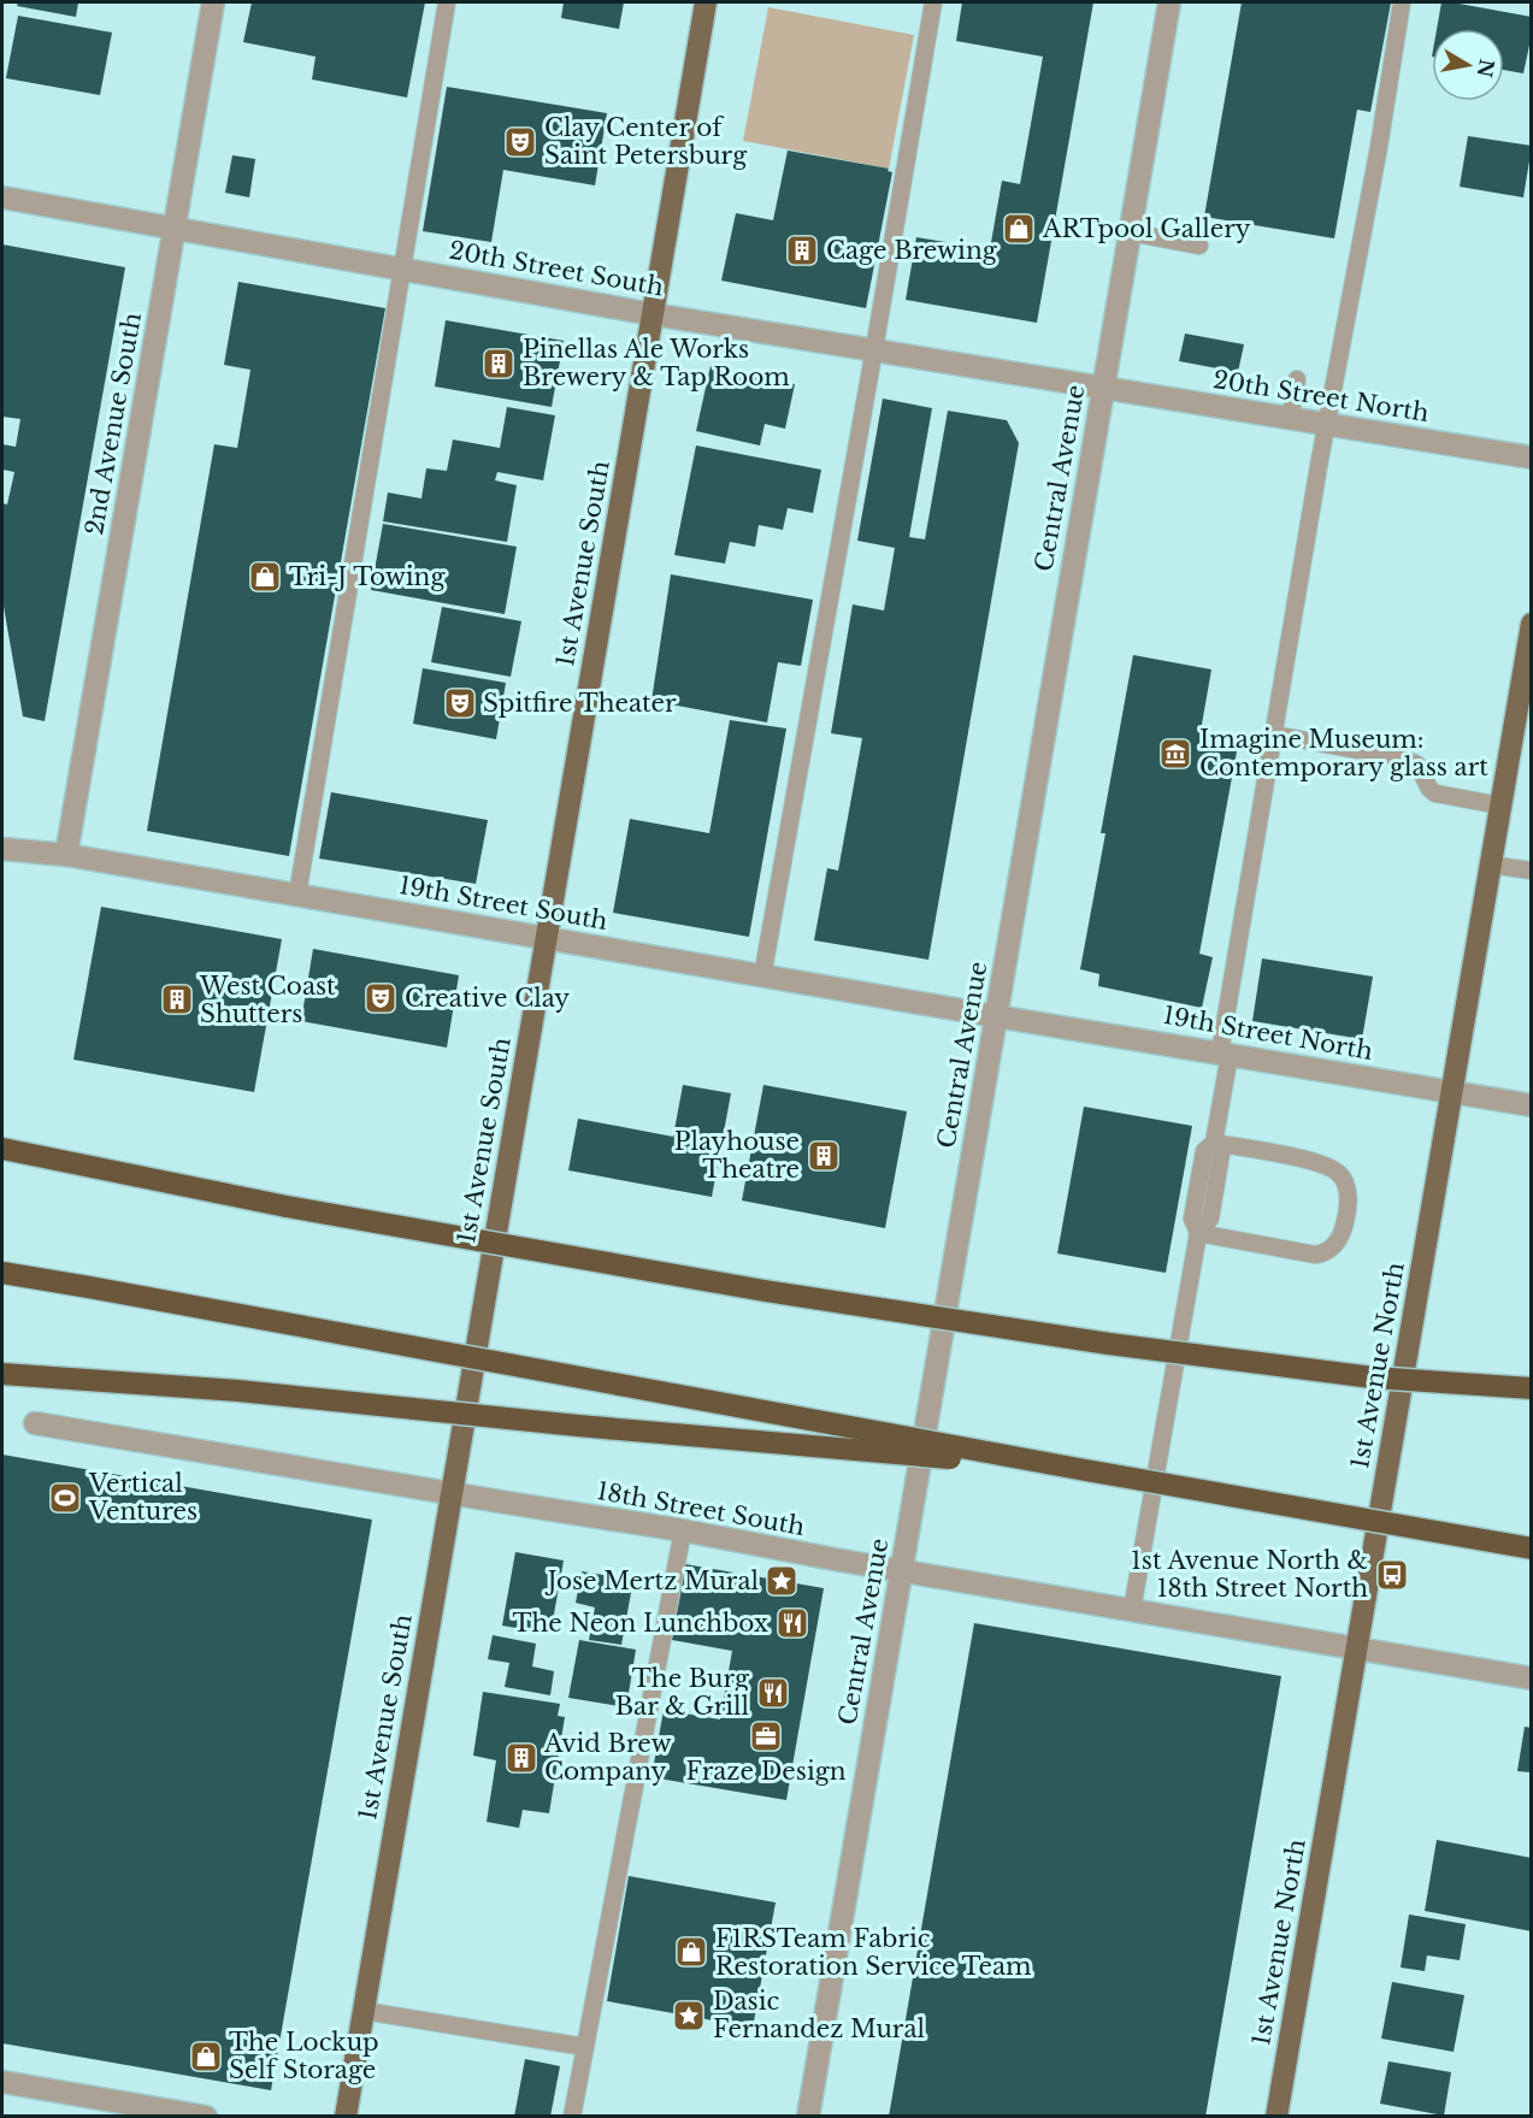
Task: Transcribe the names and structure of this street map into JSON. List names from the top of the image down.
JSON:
{
  "streets": {
    "main road": ["1st Avenue South", "1st Avenue North"],
    "street": [
      "20th Street South",
      "20th Street North",
      "2nd Avenue South",
      "Central Avenue",
      "19th Street South",
      "19th Street North",
      "18th Street South"
    ]
  },
  "crossings": [
    ["20th Street South", "20th Street North"],
    ["20th Street South", "2nd Avenue South"],
    ["20th Street South", "Central Avenue"],
    ["20th Street South", "1st Avenue South"],
    ["20th Street North", "Central Avenue"],
    ["2nd Avenue South", "19th Street South"],
    ["Central Avenue", "19th Street South"],
    ["Central Avenue", "19th Street North"],
    ["Central Avenue", "18th Street South"],
    ["1st Avenue South", "19th Street South"],
    ["1st Avenue South", "18th Street South"],
    ["19th Street South", "19th Street North"],
    ["19th Street North", "1st Avenue North"],
    ["1st Avenue North", "18th Street South"]
  ],
  "places": {
    "theatre": ["Clay Center of Saint Petersburg", "Spitfire Theater", "Creative Clay"],
    "shop": [
      "ARTpool Gallery",
      "Tri-J Towing",
      "F1RSTeam Fabric Restoration Service Team",
      "The Lockup Self Storage"
    ],
    "building": [
      "Cage Brewing",
      "Pinellas Ale Works Brewery & Tap Room",
      "West Coast Shutters",
      "Playhouse Theatre",
      "Avid Brew Company"
    ],
    "museum": ["Imagine Museum: Contemporary glass art"],
    "sports": ["Vertical Ventures"],
    "bus stop": ["1st Avenue North & 18th Street North"],
    "place": ["Jose Mertz Mural", "Dasic Fernandez Mural"],
    "restaurant": ["The Neon Lunchbox", "The Burg Bar & Grill"],
    "office": ["Fraze Design"]
  },
  "north": "right"
}
